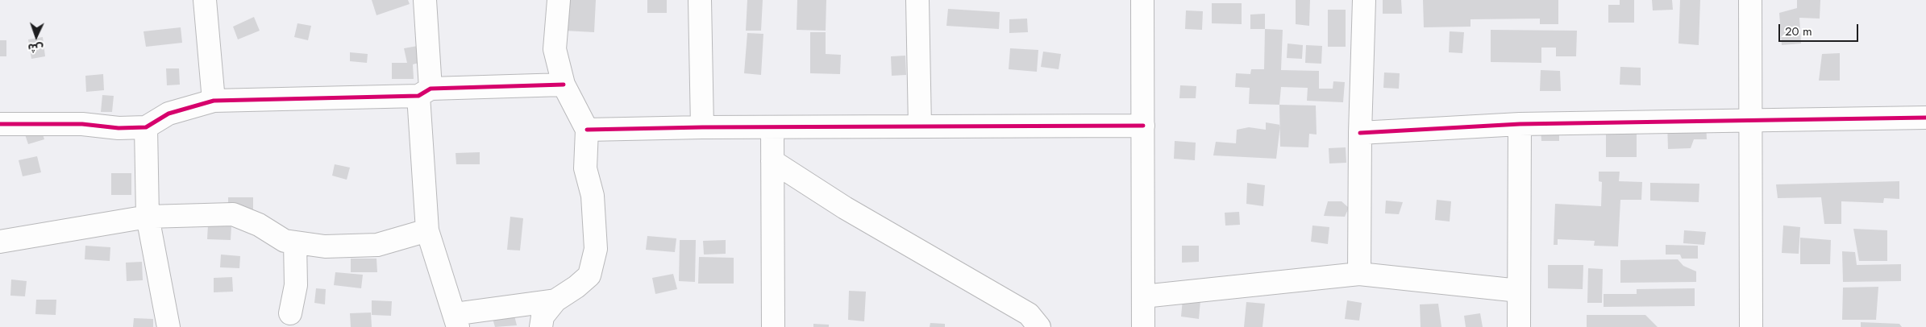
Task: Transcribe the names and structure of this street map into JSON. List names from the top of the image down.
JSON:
{
  "scale_bar": "20 m",
  "north": "bottom"
}
